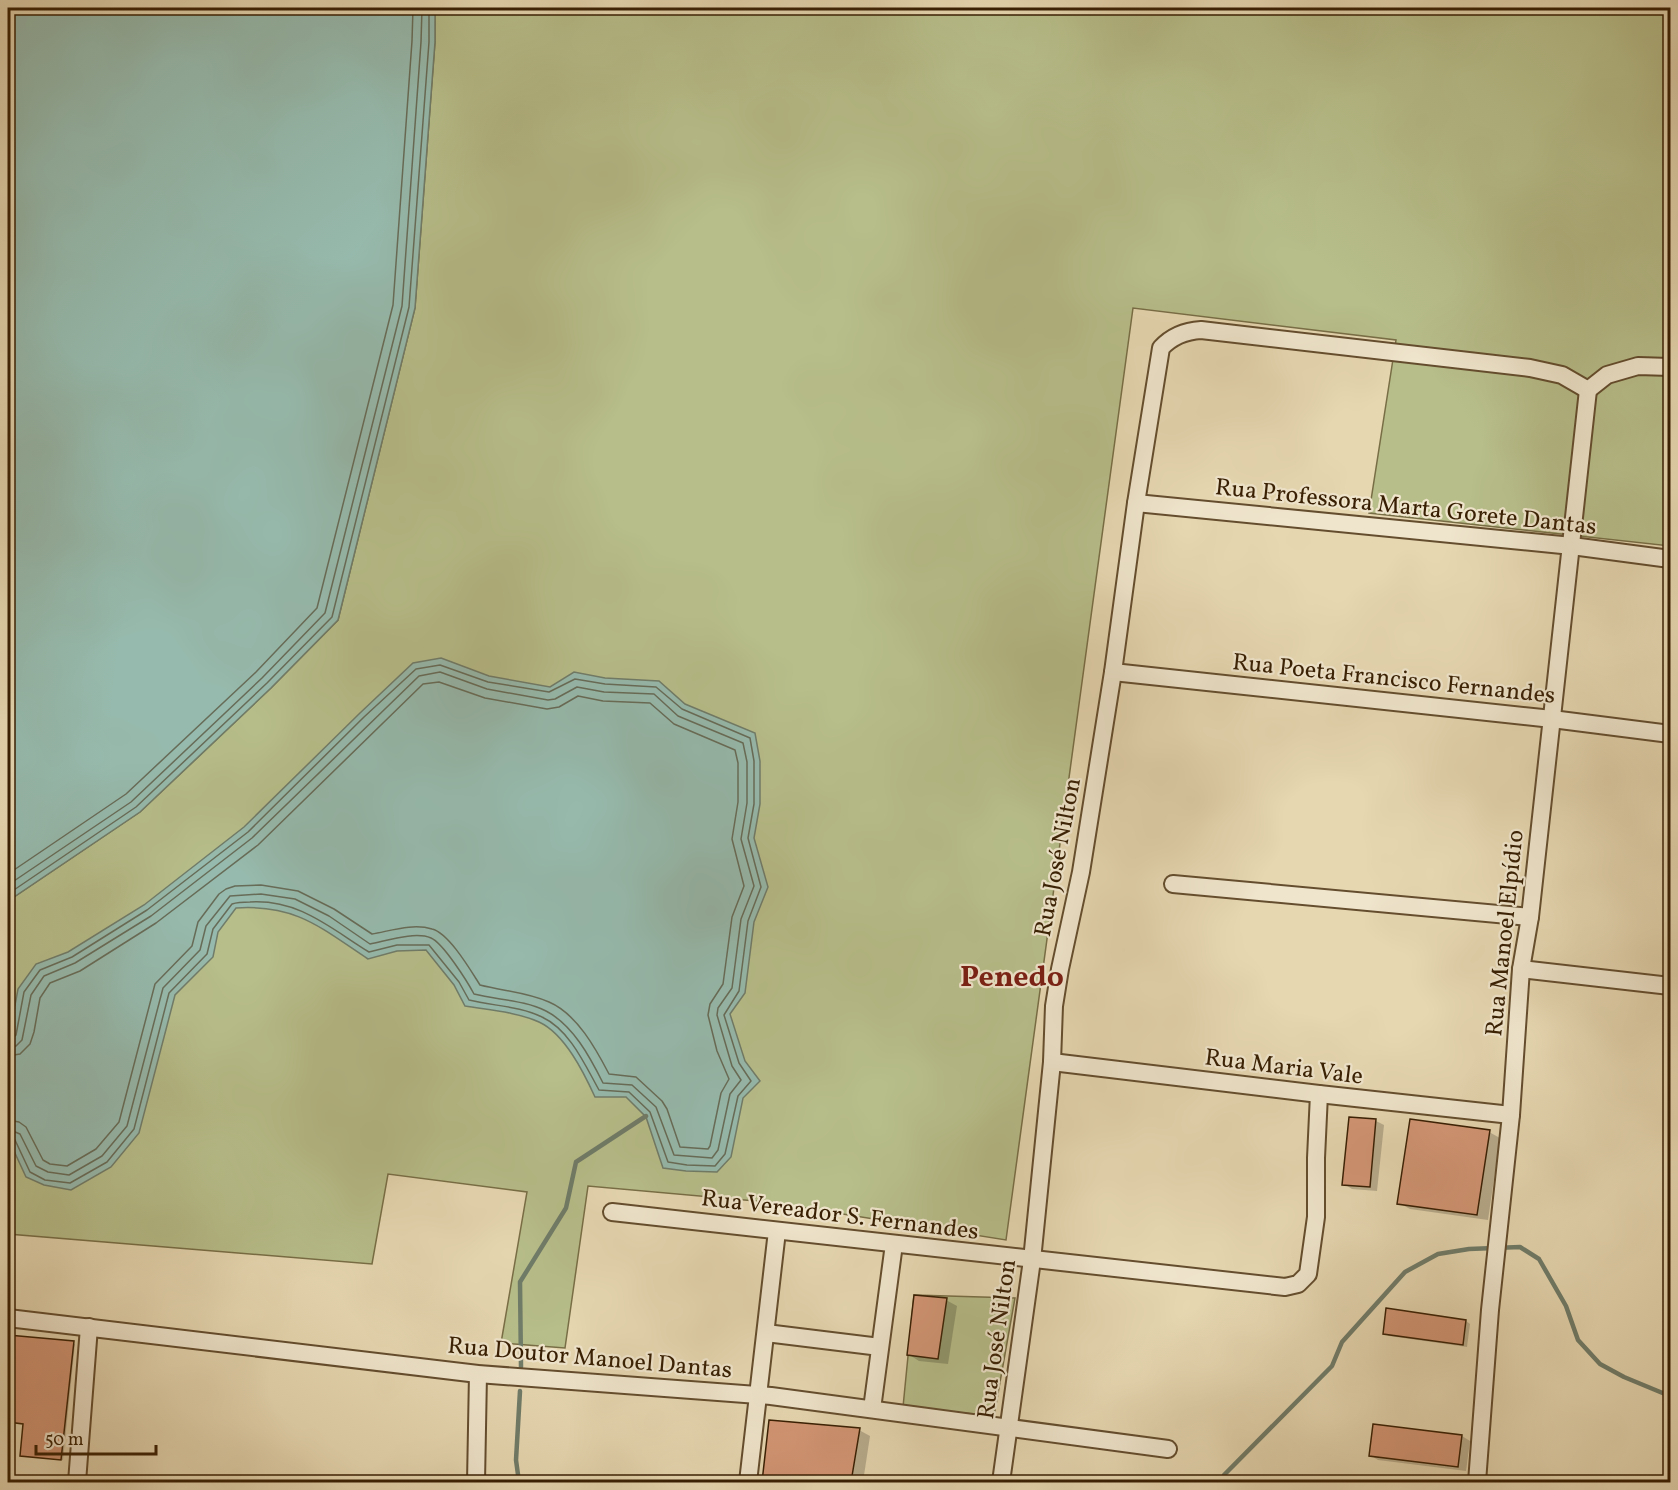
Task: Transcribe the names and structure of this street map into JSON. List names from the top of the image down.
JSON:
{
  "streets": {
    "street": [
      "Rua Professora Marta Gorete Dantas",
      "Rua Poeta Francisco Fernandes",
      "Rua José Nilton",
      "Rua Manoel Elpídio",
      "Rua Maria Vale",
      "Rua Vereador S. Fernandes",
      "Rua Doutor Manoel Dantas"
    ]
  },
  "crossings": [
    ["Rua Professora Marta Gorete Dantas", "Rua José Nilton"],
    ["Rua Professora Marta Gorete Dantas", "Rua Manoel Elpídio"],
    ["Rua Poeta Francisco Fernandes", "Rua José Nilton"],
    ["Rua Poeta Francisco Fernandes", "Rua Manoel Elpídio"],
    ["Rua José Nilton", "Rua Manoel Elpídio"],
    ["Rua José Nilton", "Rua Maria Vale"],
    ["Rua José Nilton", "Rua Vereador S. Fernandes"],
    ["Rua José Nilton", "Rua Doutor Manoel Dantas"],
    ["Rua Manoel Elpídio", "Rua Maria Vale"],
    ["Rua Maria Vale", "Rua Vereador S. Fernandes"]
  ],
  "districts": ["Penedo"],
  "scale_bar": "50 m"
}
